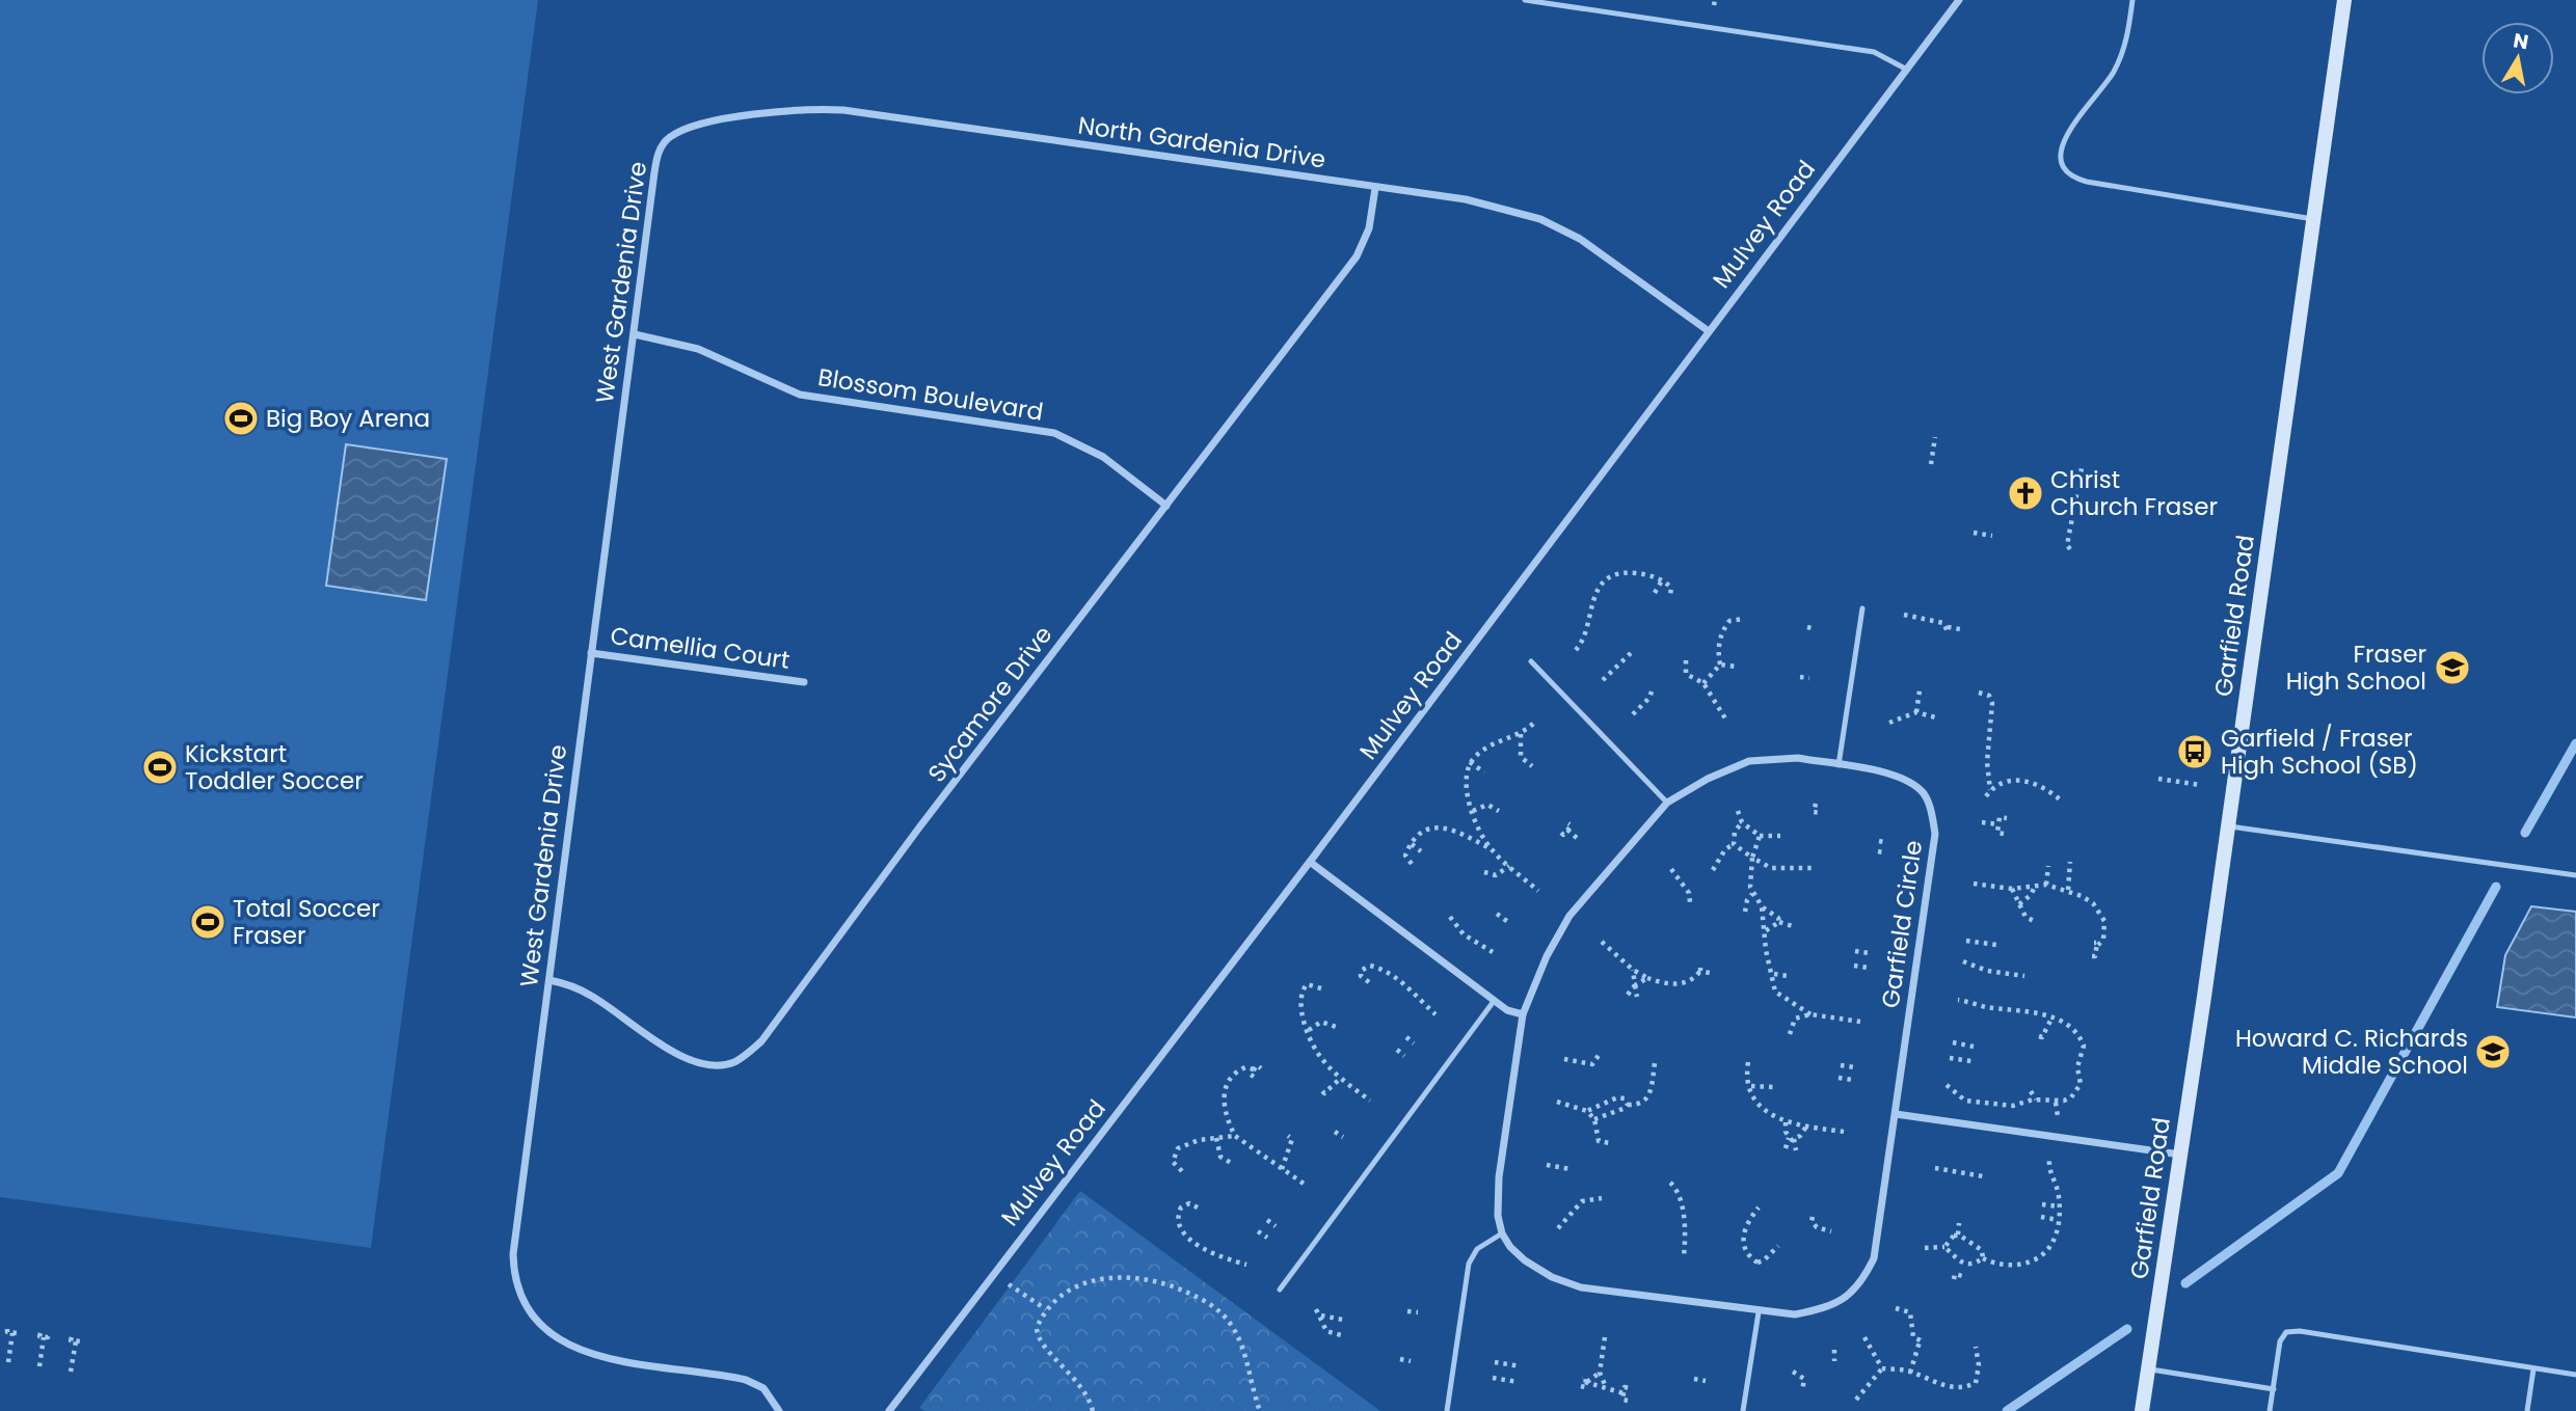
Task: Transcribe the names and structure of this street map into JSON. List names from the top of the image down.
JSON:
{
  "streets": {
    "main road": ["Garfield Road"],
    "street": [
      "North Gardenia Drive",
      "Mulvey Road",
      "West Gardenia Drive",
      "Blossom Boulevard",
      "Camellia Court",
      "Sycamore Drive",
      "Garfield Circle"
    ]
  },
  "crossings": [
    ["North Gardenia Drive", "Mulvey Road"],
    ["North Gardenia Drive", "West Gardenia Drive"],
    ["North Gardenia Drive", "Sycamore Drive"],
    ["West Gardenia Drive", "Blossom Boulevard"],
    ["West Gardenia Drive", "Camellia Court"],
    ["West Gardenia Drive", "Sycamore Drive"],
    ["Blossom Boulevard", "Sycamore Drive"]
  ],
  "places": {
    "sports": ["Big Boy Arena", "Kickstart Toddler Soccer", "Total Soccer Fraser"],
    "church": ["Christ Church Fraser"],
    "school or university": ["Fraser High School", "Howard C. Richards Middle School"],
    "bus stop": ["Garfield / Fraser High School (SB)"]
  },
  "north": "top"
}
